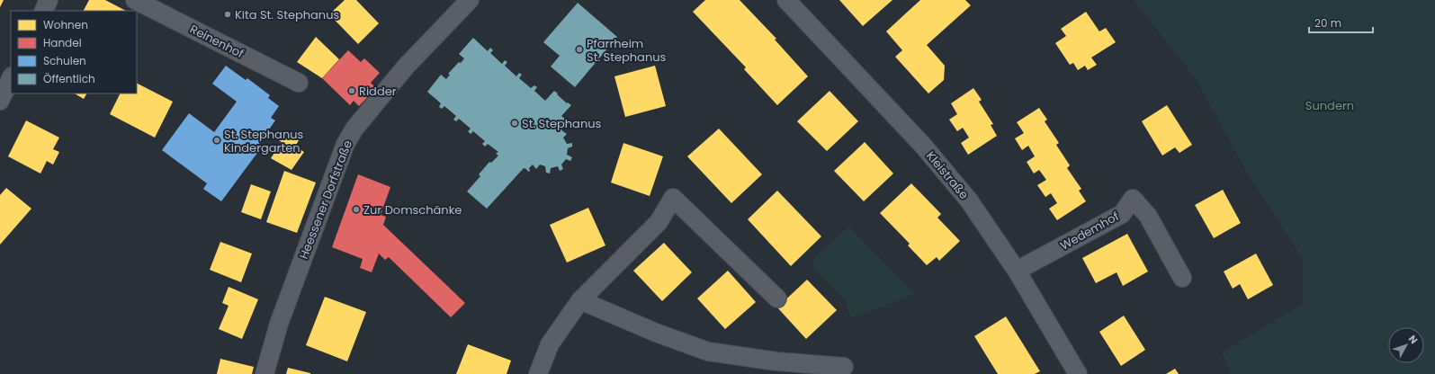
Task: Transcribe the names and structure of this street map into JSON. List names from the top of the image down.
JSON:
{
  "streets": {
    "street": [
      "Reinenhof",
      "Kleistraße",
      "Heessener Dorfstraße",
      "Wedemhof"
    ]
  },
  "crossings": [
    ["Kleistraße", "Wedemhof"]
  ],
  "parks": ["Sundern"],
  "places": [
    "Kita St. Stephanus",
    "Pfarrheim St. Stephanus",
    "Ridder",
    "St. Stephanus",
    "St. Stephanus Kindergarten",
    "Zur Domschänke"
  ],
  "legend": [
    "Wohnen",
    "Handel",
    "Schulen",
    "Öffentlich"
  ],
  "scale_bar": "20 m",
  "north": "top right"
}
